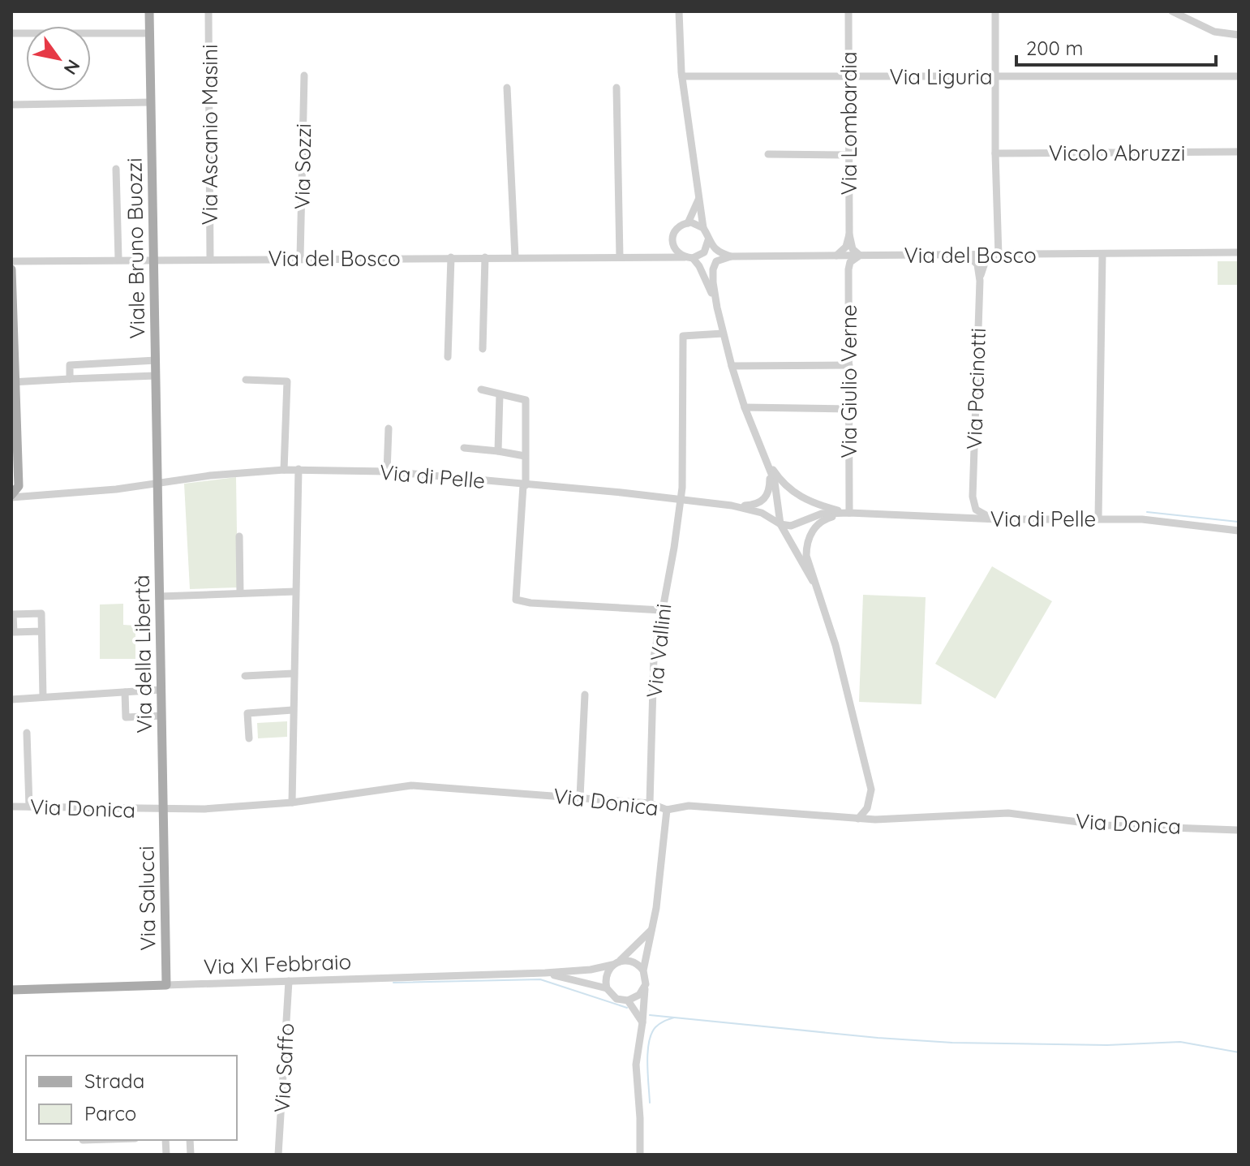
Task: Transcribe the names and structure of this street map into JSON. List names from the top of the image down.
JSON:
{
  "streets": {
    "main road": [
      "Viale Bruno Buozzi",
      "Via della Libertà",
      "Via Salucci",
      "Via XI Febbraio"
    ],
    "street": [
      "Via Liguria",
      "Via Lombardia",
      "Via Ascanio Masini",
      "Vicolo Abruzzi",
      "Via Sozzi",
      "Via del Bosco",
      "Via Giulio Verne",
      "Via Pacinotti",
      "Via di Pelle",
      "Via Vallini",
      "Via Donica",
      "Via Saffo"
    ]
  },
  "crossings": [
    ["Via Liguria", "Via Lombardia"],
    ["Via Lombardia", "Via del Bosco"],
    ["Via Lombardia", "Via Giulio Verne"],
    ["Via Ascanio Masini", "Via del Bosco"],
    ["Via Sozzi", "Via del Bosco"],
    ["Viale Bruno Buozzi", "Via del Bosco"],
    ["Viale Bruno Buozzi", "Via di Pelle"],
    ["Viale Bruno Buozzi", "Via della Libertà"],
    ["Via del Bosco", "Via Giulio Verne"],
    ["Via Giulio Verne", "Via di Pelle"],
    ["Via di Pelle", "Via Vallini"],
    ["Via di Pelle", "Via della Libertà"],
    ["Via Vallini", "Via Donica"],
    ["Via della Libertà", "Via Donica"],
    ["Via della Libertà", "Via Salucci"],
    ["Via Donica", "Via Salucci"],
    ["Via Salucci", "Via XI Febbraio"],
    ["Via XI Febbraio", "Via Saffo"]
  ],
  "legend": ["Strada", "Parco"],
  "scale_bar": "200 m",
  "north": "bottom right"
}
